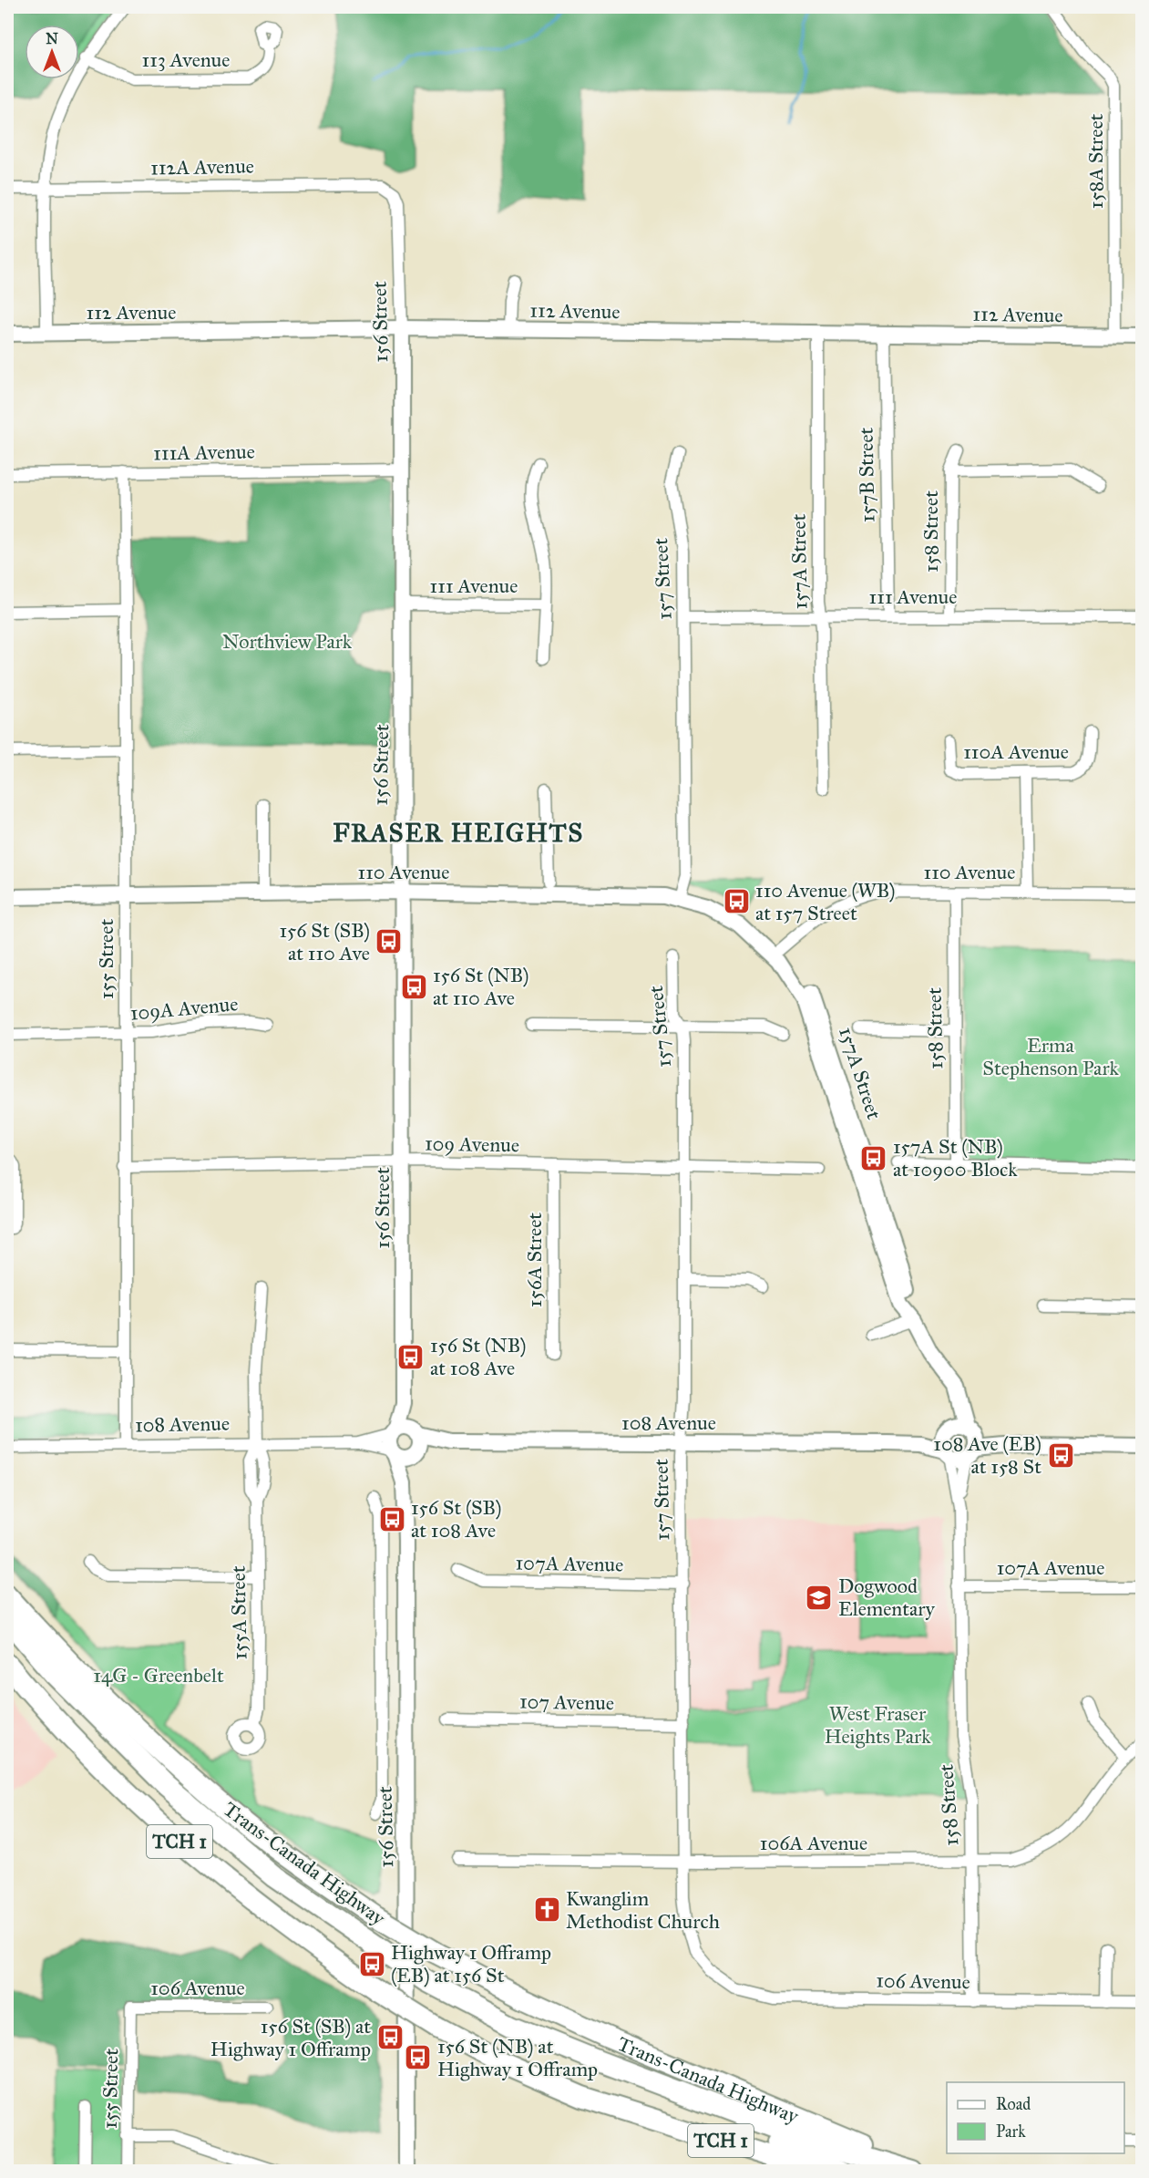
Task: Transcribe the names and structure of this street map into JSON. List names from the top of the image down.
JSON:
{
  "streets": {
    "highway": ["TCH 1", "Trans-Canada Highway"],
    "street": [
      "113 Avenue",
      "158A Street",
      "112A Avenue",
      "112 Avenue",
      "156 Street",
      "111A Avenue",
      "157B Street",
      "158 Street",
      "157A Street",
      "157 Street",
      "111 Avenue",
      "110A Avenue",
      "110 Avenue",
      "155 Street",
      "109A Avenue",
      "109 Avenue",
      "156A Street",
      "108 Avenue",
      "107A Avenue",
      "155A Street",
      "107 Avenue",
      "106A Avenue",
      "106 Avenue"
    ]
  },
  "crossings": [
    ["158A Street", "112 Avenue"],
    ["112A Avenue", "156 Street"],
    ["112 Avenue", "156 Street"],
    ["112 Avenue", "157B Street"],
    ["112 Avenue", "157A Street"],
    ["156 Street", "111A Avenue"],
    ["156 Street", "111 Avenue"],
    ["156 Street", "110 Avenue"],
    ["156 Street", "109 Avenue"],
    ["156 Street", "108 Avenue"],
    ["111A Avenue", "155 Street"],
    ["157B Street", "111 Avenue"],
    ["158 Street", "157A Street"],
    ["158 Street", "111 Avenue"],
    ["158 Street", "110 Avenue"],
    ["158 Street", "108 Avenue"],
    ["158 Street", "107A Avenue"],
    ["158 Street", "106A Avenue"],
    ["158 Street", "106 Avenue"],
    ["157A Street", "111 Avenue"],
    ["157A Street", "110 Avenue"],
    ["157A Street", "108 Avenue"],
    ["157 Street", "111 Avenue"],
    ["157 Street", "110 Avenue"],
    ["157 Street", "109 Avenue"],
    ["157 Street", "108 Avenue"],
    ["157 Street", "107A Avenue"],
    ["157 Street", "107 Avenue"],
    ["157 Street", "106A Avenue"],
    ["157 Street", "106 Avenue"],
    ["110 Avenue", "155 Street"],
    ["155 Street", "109A Avenue"],
    ["155 Street", "109 Avenue"],
    ["155 Street", "108 Avenue"],
    ["155 Street", "106 Avenue"],
    ["109 Avenue", "156A Street"],
    ["108 Avenue", "155A Street"]
  ],
  "districts": ["FRASER HEIGHTS"],
  "parks": [
    "Northview Park",
    "Erma Stephenson Park",
    "14G - Greenbelt",
    "West Fraser Heights Park"
  ],
  "places": {
    "bus stop": [
      "110 Avenue (WB) at 157 Street",
      "156 St (SB) at 110 Ave",
      "156 St (NB) at 110 Ave",
      "157A St (NB) at 10900 Block",
      "156 St (NB) at 108 Ave",
      "108 Ave (EB) at 158 St",
      "156 St (SB) at 108 Ave",
      "Highway 1 Offramp (EB) at 156 St",
      "156 St (SB) at Highway 1 Offramp",
      "156 St (NB) at Highway 1 Offramp"
    ],
    "school or university": ["Dogwood Elementary"],
    "church": ["Kwanglim Methodist Church"]
  },
  "legend": ["Road", "Park"],
  "north": "top"
}
